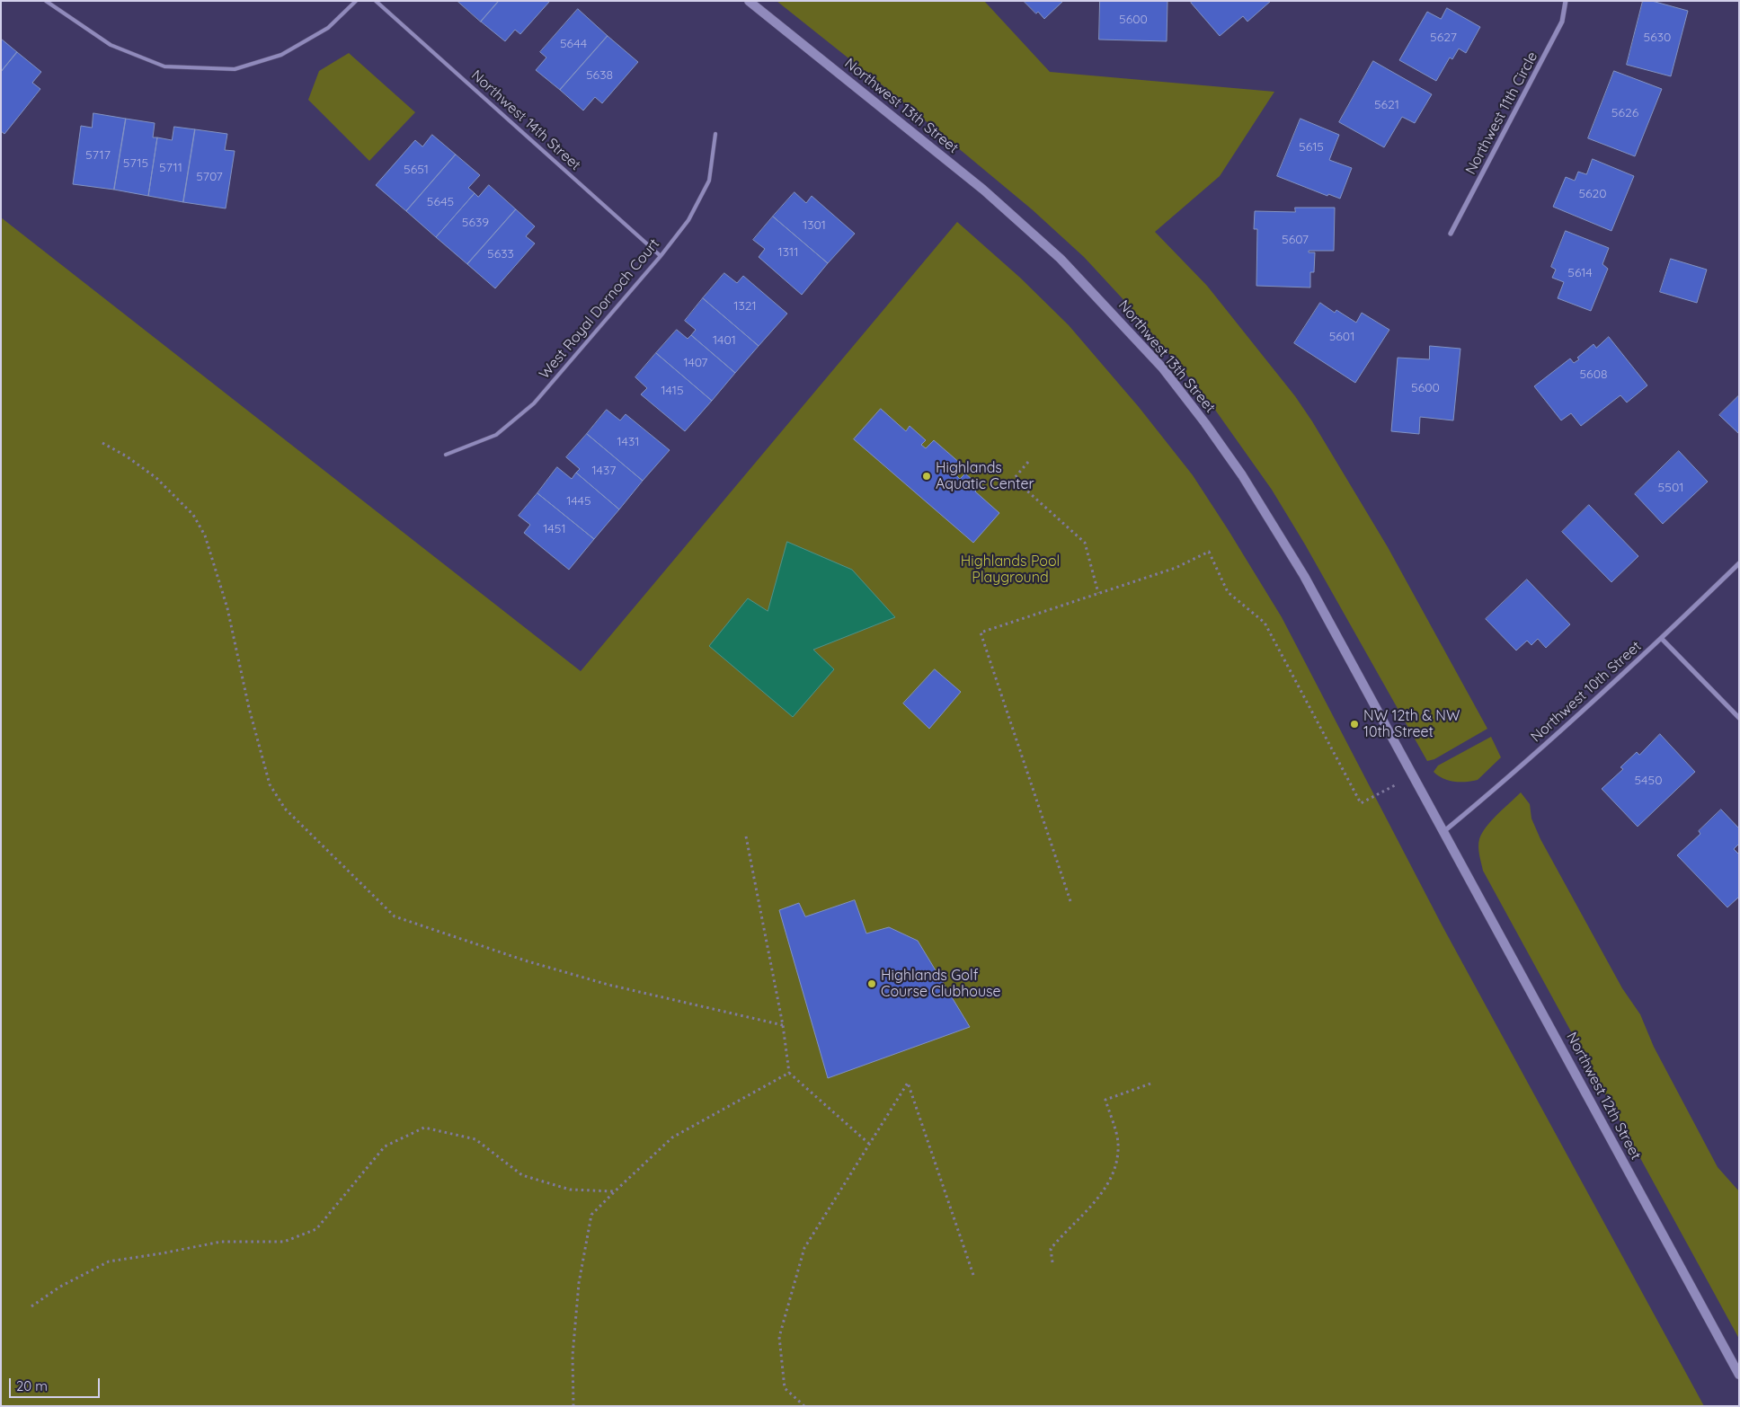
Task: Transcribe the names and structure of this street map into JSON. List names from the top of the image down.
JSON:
{
  "streets": {
    "main road": ["Northwest 13th Street", "Northwest 12th Street"],
    "street": ["Northwest 11th Circle", "Northwest 10th Street"],
    "lane": ["Northwest 14th Street", "West Royal Dornoch Court"]
  },
  "crossings": [
    ["Northwest 13th Street", "Northwest 10th Street"],
    ["Northwest 13th Street", "Northwest 12th Street"],
    ["Northwest 14th Street", "West Royal Dornoch Court"],
    ["Northwest 10th Street", "Northwest 12th Street"]
  ],
  "parks": ["Highlands Pool Playground"],
  "places": ["Highlands Aquatic Center", "NW 12th & NW 10th Street", "Highlands Golf Course Clubhouse"],
  "house_numbers": [
    "5600",
    "5627",
    "5630",
    "5644",
    "5638",
    "5621",
    "5626",
    "5615",
    "5717",
    "5715",
    "5711",
    "5651",
    "5707",
    "5620",
    "5645",
    "5639",
    "1301",
    "5607",
    "1311",
    "5633",
    "5614",
    "1321",
    "5601",
    "1401",
    "1407",
    "5608",
    "5600",
    "1415",
    "1431",
    "1437",
    "5501",
    "1445",
    "1451",
    "5450"
  ],
  "scale_bar": "20 m"
}
